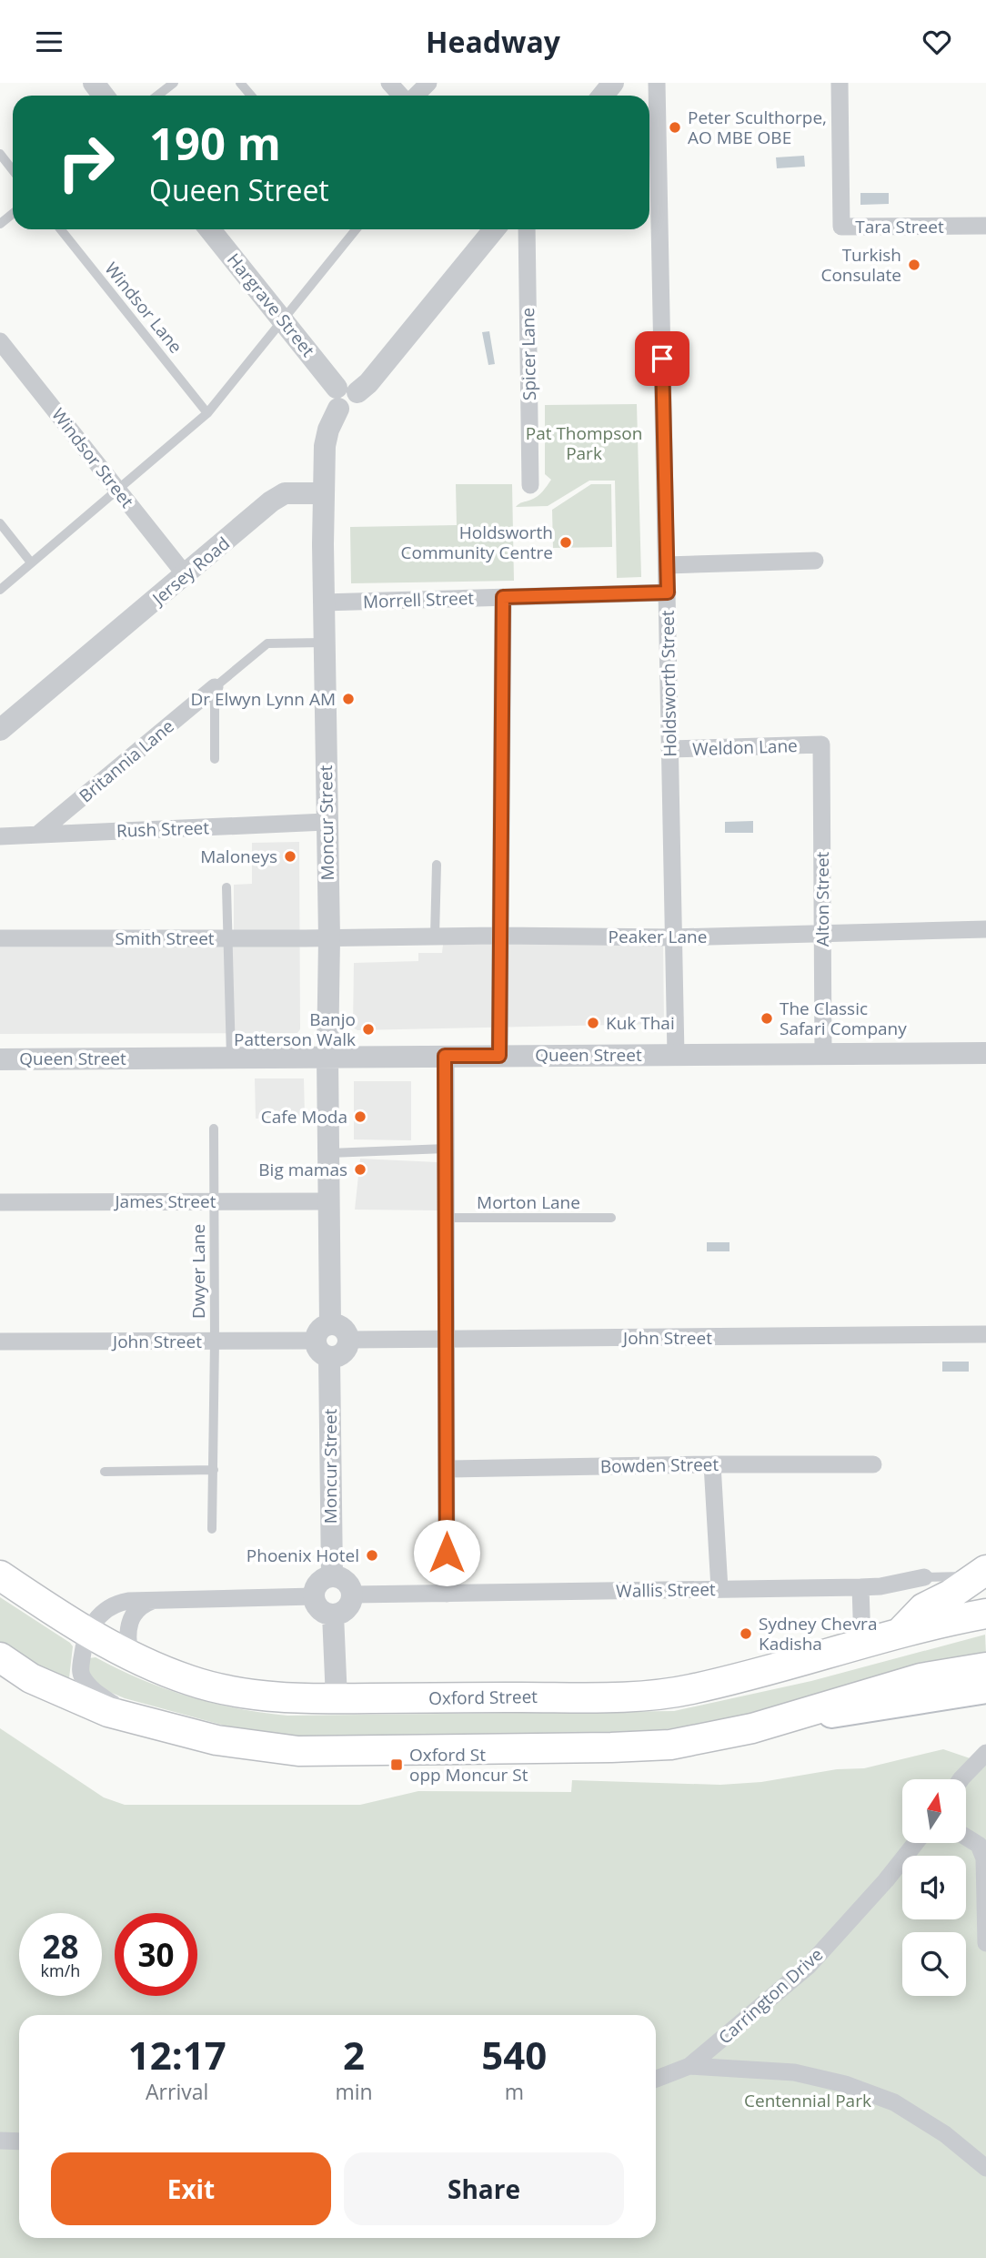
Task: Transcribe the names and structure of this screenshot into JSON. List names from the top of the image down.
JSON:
{
  "streets": {
    "main road": ["Oxford Street"],
    "street": [
      "Tara Street",
      "Hargrave Street",
      "Spicer Lane",
      "Windsor Street",
      "Jersey Road",
      "Morrell Street",
      "Holdsworth Street",
      "Weldon Lane",
      "Britannia Lane",
      "Moncur Street",
      "Rush Street",
      "Alton Street",
      "Peaker Lane",
      "Smith Street",
      "Queen Street",
      "James Street",
      "John Street",
      "Bowden Street",
      "Wallis Street",
      "Carrington Drive"
    ],
    "lane": ["Windsor Lane", "Morton Lane", "Dwyer Lane"]
  },
  "crossings": [
    ["Windsor Street", "Jersey Road"],
    ["Jersey Road", "Moncur Street"],
    ["Morrell Street", "Holdsworth Street"],
    ["Morrell Street", "Moncur Street"],
    ["Holdsworth Street", "Weldon Lane"],
    ["Holdsworth Street", "Peaker Lane"],
    ["Holdsworth Street", "Queen Street"],
    ["Weldon Lane", "Alton Street"],
    ["Britannia Lane", "Moncur Street"],
    ["Britannia Lane", "Rush Street"],
    ["Moncur Street", "Rush Street"],
    ["Moncur Street", "Peaker Lane"],
    ["Moncur Street", "Smith Street"],
    ["Moncur Street", "Queen Street"],
    ["Moncur Street", "James Street"],
    ["Moncur Street", "John Street"],
    ["Moncur Street", "Wallis Street"],
    ["Alton Street", "Peaker Lane"],
    ["Alton Street", "Queen Street"],
    ["Peaker Lane", "Smith Street"],
    ["James Street", "Dwyer Lane"],
    ["Dwyer Lane", "John Street"]
  ],
  "parks": ["Pat Thompson Park", "Centennial Park"],
  "places": {
    "other": [
      "Peter Sculthorpe, AO MBE OBE",
      "Turkish Consulate",
      "Holdsworth Community Centre",
      "Dr Elwyn Lynn AM",
      "Maloneys",
      "The Classic Safari Company",
      "Kuk Thai",
      "Banjo Patterson Walk",
      "Cafe Moda",
      "Big mamas",
      "Phoenix Hotel",
      "Sydney Chevra Kadisha"
    ],
    "transit": ["Oxford St opp Moncur St"]
  },
  "north": "top",
  "page": {
    "header": "Headway",
    "turn": ["190 m", "Queen Street"],
    "speed": "28 km/h",
    "limit": "30",
    "eta": [
      "12:17",
      "Arrival",
      "2",
      "min",
      "540",
      "m"
    ],
    "buttons": ["Exit", "Share"]
  }
}
